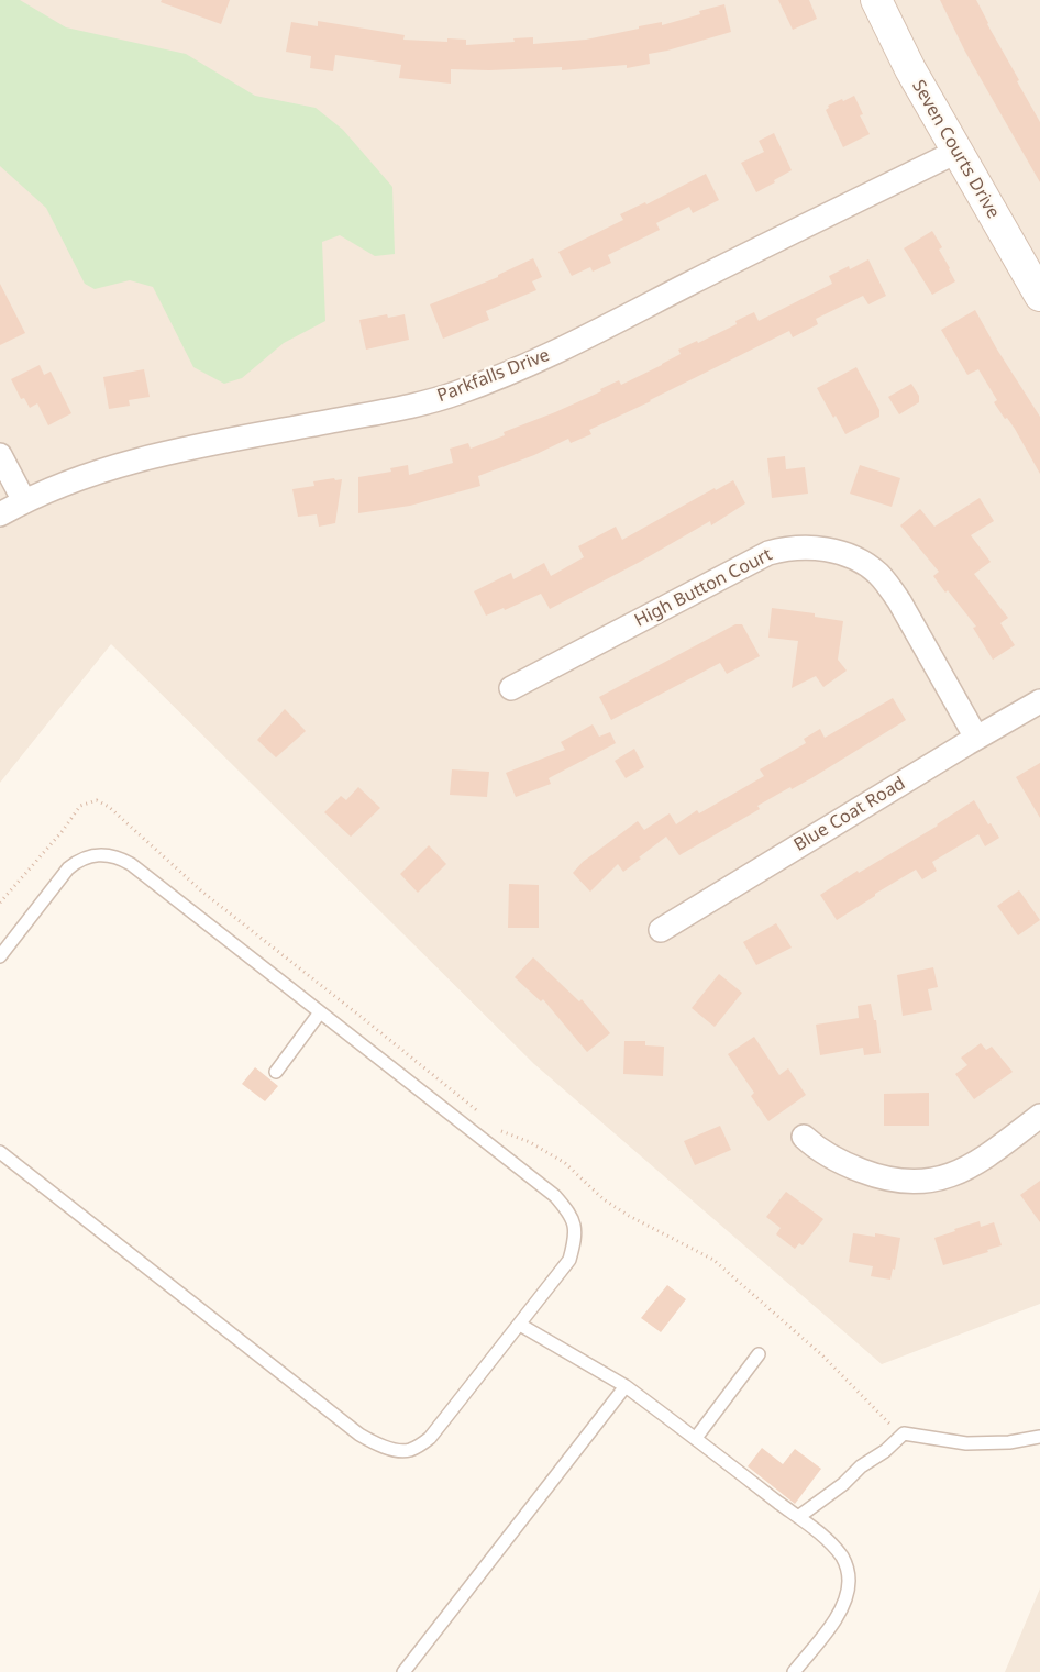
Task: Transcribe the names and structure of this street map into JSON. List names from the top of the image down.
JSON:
{
  "streets": {
    "street": [
      "Seven Courts Drive",
      "Parkfalls Drive",
      "High Button Court",
      "Blue Coat Road"
    ]
  },
  "crossings": [
    ["Seven Courts Drive", "Parkfalls Drive"],
    ["High Button Court", "Blue Coat Road"]
  ]
}
